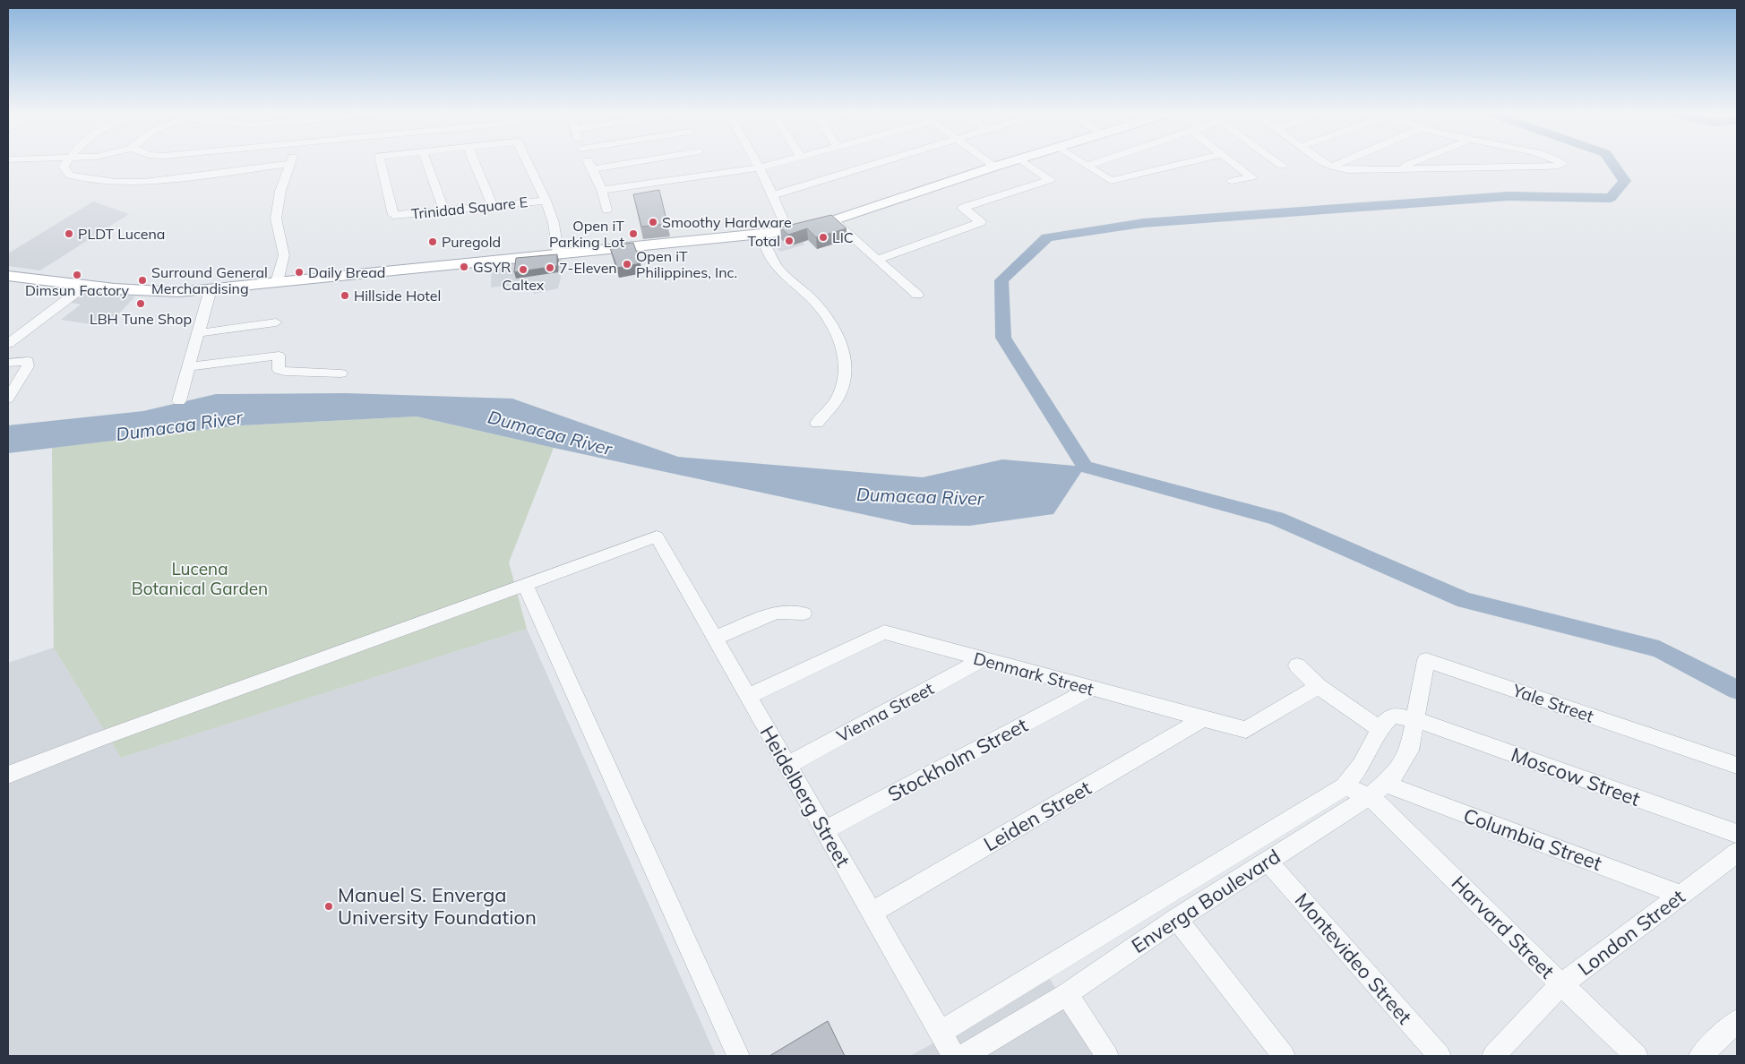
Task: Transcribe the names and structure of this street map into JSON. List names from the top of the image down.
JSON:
{
  "streets": {
    "street": [
      "Trinidad Square E",
      "Denmark Street",
      "Yale Street",
      "Vienna Street",
      "Stockholm Street",
      "Moscow Street",
      "Heidelberg Street",
      "Leiden Street",
      "Columbia Street",
      "Enverga Boulevard",
      "Harvard Street",
      "London Street",
      "Montevideo Street"
    ]
  },
  "crossings": [
    ["Denmark Street", "Vienna Street"],
    ["Denmark Street", "Stockholm Street"],
    ["Denmark Street", "Heidelberg Street"],
    ["Denmark Street", "Leiden Street"],
    ["Yale Street", "Moscow Street"],
    ["Yale Street", "Enverga Boulevard"],
    ["Vienna Street", "Heidelberg Street"],
    ["Stockholm Street", "Heidelberg Street"],
    ["Moscow Street", "Enverga Boulevard"],
    ["Heidelberg Street", "Leiden Street"],
    ["Columbia Street", "Enverga Boulevard"],
    ["Columbia Street", "Harvard Street"],
    ["Columbia Street", "London Street"],
    ["Enverga Boulevard", "Harvard Street"],
    ["Enverga Boulevard", "Montevideo Street"],
    ["Harvard Street", "London Street"]
  ],
  "water": ["Dumacaa River"],
  "parks": ["Lucena Botanical Garden"],
  "places": [
    "Smoothy Hardware",
    "PLDT Lucena",
    "Open iT Parking Lot",
    "LIC",
    "Total",
    "Puregold",
    "Open iT Philippines, Inc.",
    "GSYR",
    "7-Eleven",
    "Caltex",
    "Daily Bread",
    "Dimsun Factory",
    "Surround General Merchandising",
    "Hillside Hotel",
    "LBH Tune Shop",
    "Manuel S. Enverga University Foundation"
  ]
}
